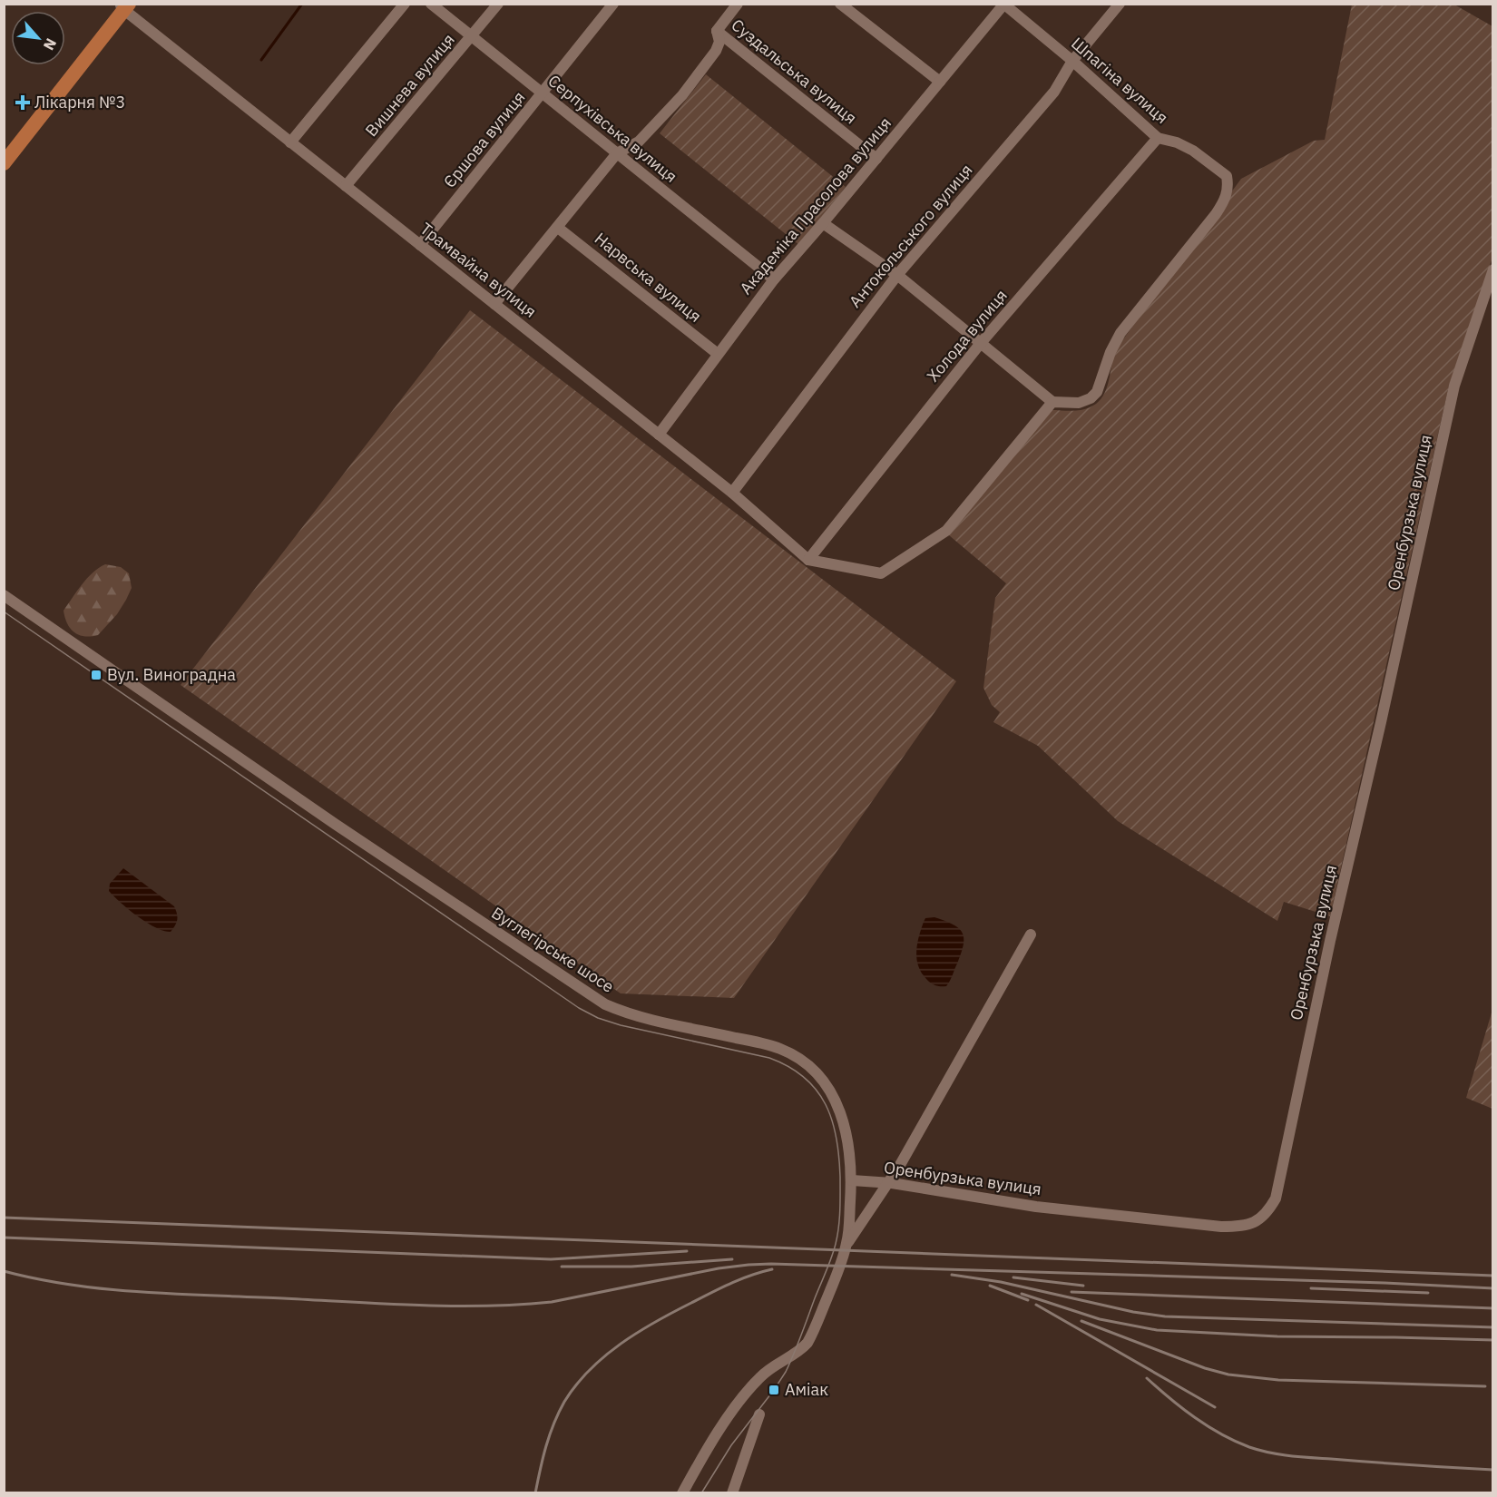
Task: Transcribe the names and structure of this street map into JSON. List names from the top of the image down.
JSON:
{
  "streets": {
    "street": [
      "Суздальська вулиця",
      "Шпагіна вулиця",
      "Вишнева вулиця",
      "Серпухівська вулиця",
      "Єршова вулиця",
      "Академіка Прасолова вулиця",
      "Антокольського вулиця",
      "Трамвайна вулиця",
      "Нарвська вулиця",
      "Холода вулиця",
      "Оренбурзька вулиця",
      "Вуглегірське шосе"
    ]
  },
  "crossings": [
    ["Суздальська вулиця", "Академіка Прасолова вулиця"],
    ["Шпагіна вулиця", "Академіка Прасолова вулиця"],
    ["Шпагіна вулиця", "Антокольського вулиця"],
    ["Шпагіна вулиця", "Холода вулиця"],
    ["Вишнева вулиця", "Серпухівська вулиця"],
    ["Вишнева вулиця", "Трамвайна вулиця"],
    ["Серпухівська вулиця", "Єршова вулиця"],
    ["Серпухівська вулиця", "Академіка Прасолова вулиця"],
    ["Єршова вулиця", "Трамвайна вулиця"],
    ["Академіка Прасолова вулиця", "Трамвайна вулиця"],
    ["Академіка Прасолова вулиця", "Нарвська вулиця"],
    ["Антокольського вулиця", "Трамвайна вулиця"],
    ["Трамвайна вулиця", "Холода вулиця"],
    ["Оренбурзька вулиця", "Вуглегірське шосе"]
  ],
  "places": {
    "health": ["Лікарня №3"],
    "transit": ["Вул. Виноградна", "Аміак"]
  },
  "north": "bottom right"
}
